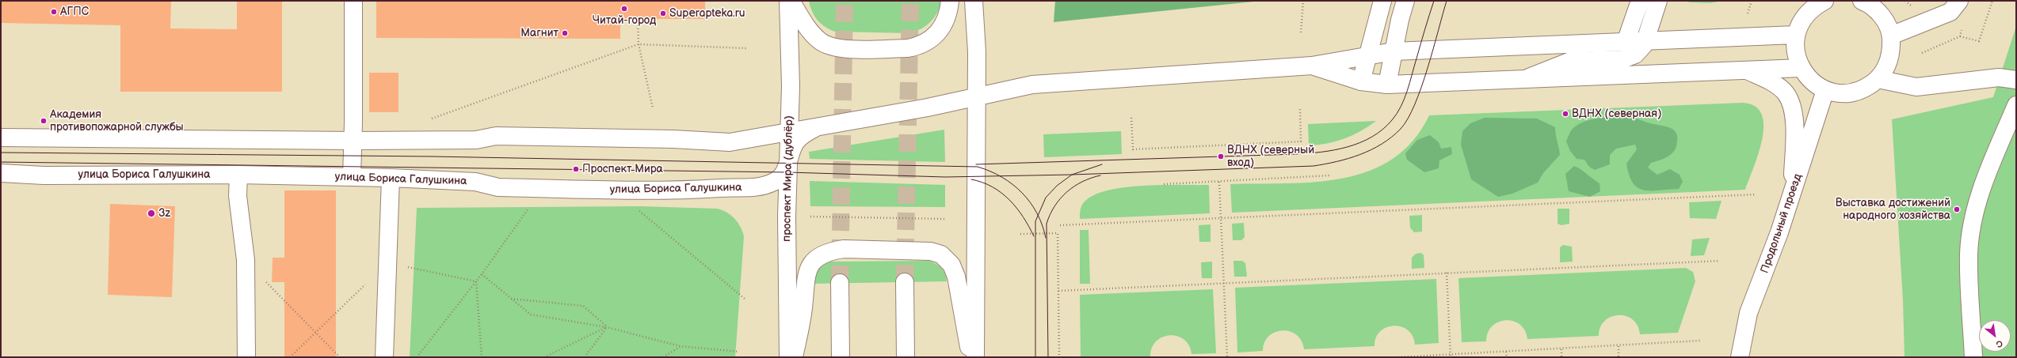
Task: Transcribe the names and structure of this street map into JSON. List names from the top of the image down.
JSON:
{
  "streets": {
    "main road": ["улица Бориса Галушкина", "проспект Мира (дублёр)", "Продольный проезд"]
  },
  "crossings": [
    ["улица Бориса Галушкина", "проспект Мира (дублёр)"]
  ],
  "places": [
    "Читай-город",
    "АГПС",
    "Superapteka.ru",
    "Магнит",
    "ВДНХ (северная)",
    "Академия противопожарной службы",
    "ВДНХ (северный вход)",
    "Проспект Мира",
    "Выставка достижений народного хозяйства",
    "3z"
  ],
  "north": "bottom right"
}
